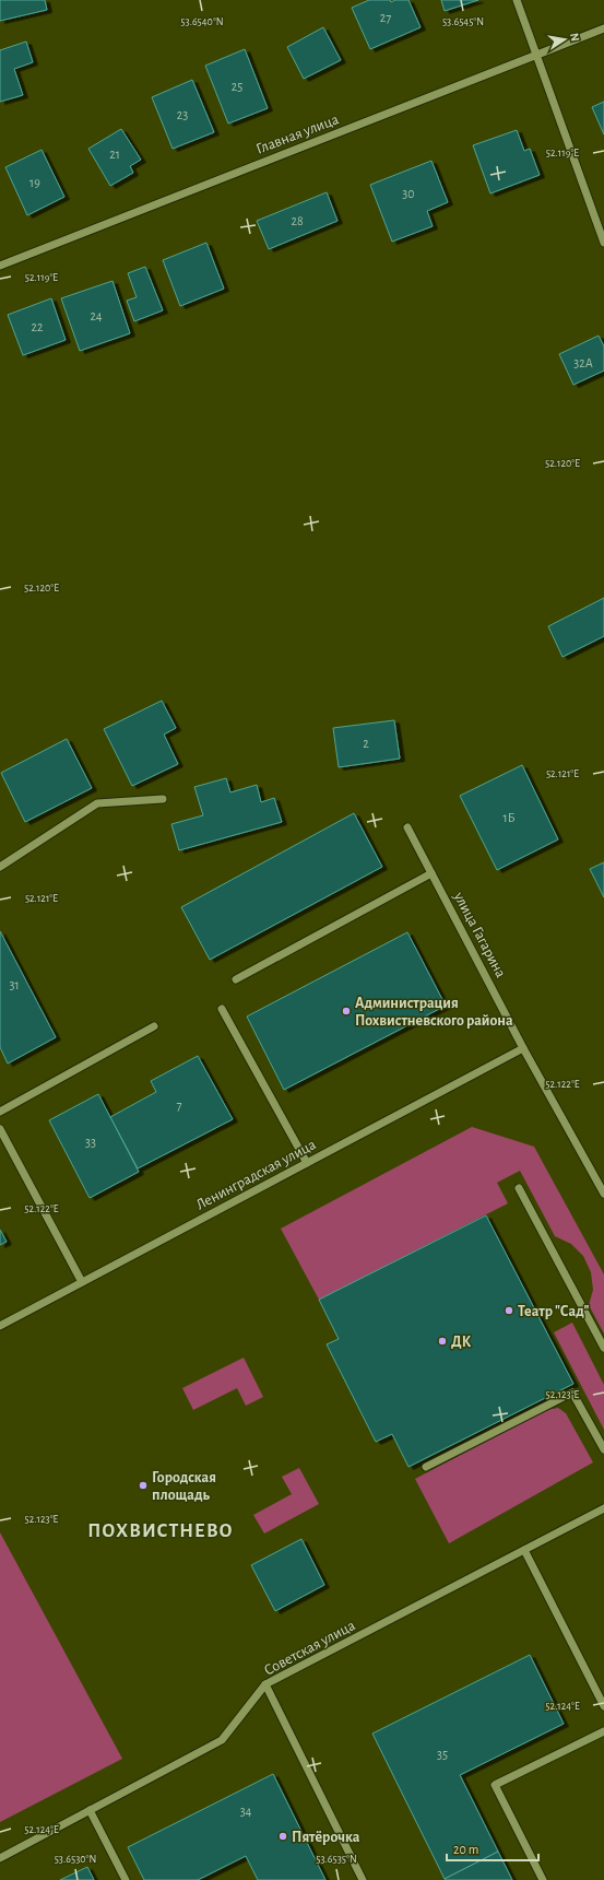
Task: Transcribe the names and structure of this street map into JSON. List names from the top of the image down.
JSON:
{
  "streets": {
    "street": [
      "Главная улица",
      "улица Гагарина",
      "Ленинградская улица",
      "Советская улица"
    ]
  },
  "crossings": [
    ["улица Гагарина", "Ленинградская улица"]
  ],
  "districts": ["ПОХВИСТНЕВО"],
  "places": [
    "Администрация Похвистневского района",
    "Театр \"Сад\"",
    "ДК",
    "Городская площадь",
    "Пятёрочка"
  ],
  "house_numbers": [
    "27",
    "25",
    "23",
    "21",
    "19",
    "30",
    "28",
    "24",
    "22",
    "32А",
    "2",
    "1Б",
    "31",
    "7",
    "33",
    "35",
    "34"
  ],
  "scale_bar": "20 m",
  "north": "right",
  "coordinates": [
    "53.6540°N",
    "53.6545°N",
    "52.119°E",
    "52.120°E",
    "52.121°E",
    "52.122°E",
    "52.123°E",
    "52.124°E",
    "53.6530°N",
    "53.6535°N"
  ]
}
